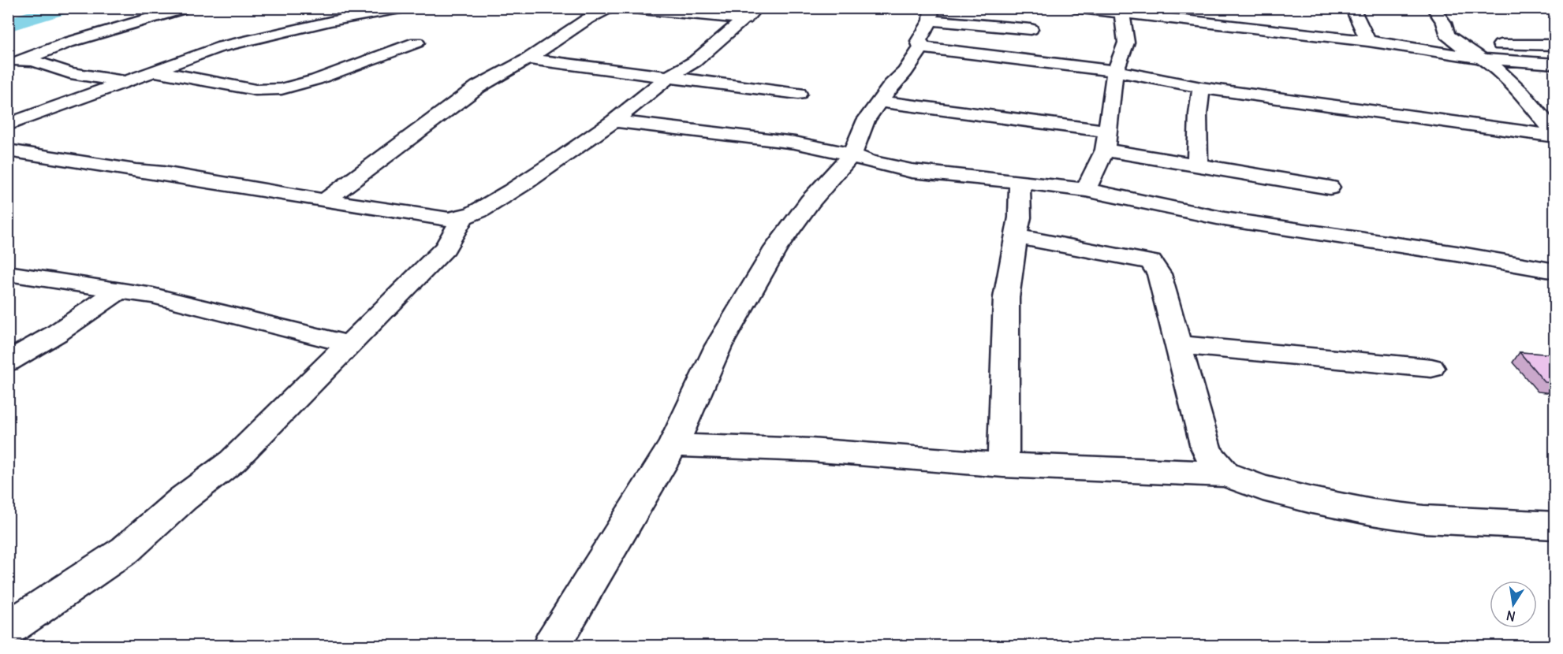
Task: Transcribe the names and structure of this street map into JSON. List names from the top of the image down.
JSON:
{
  "north": "bottom"
}
